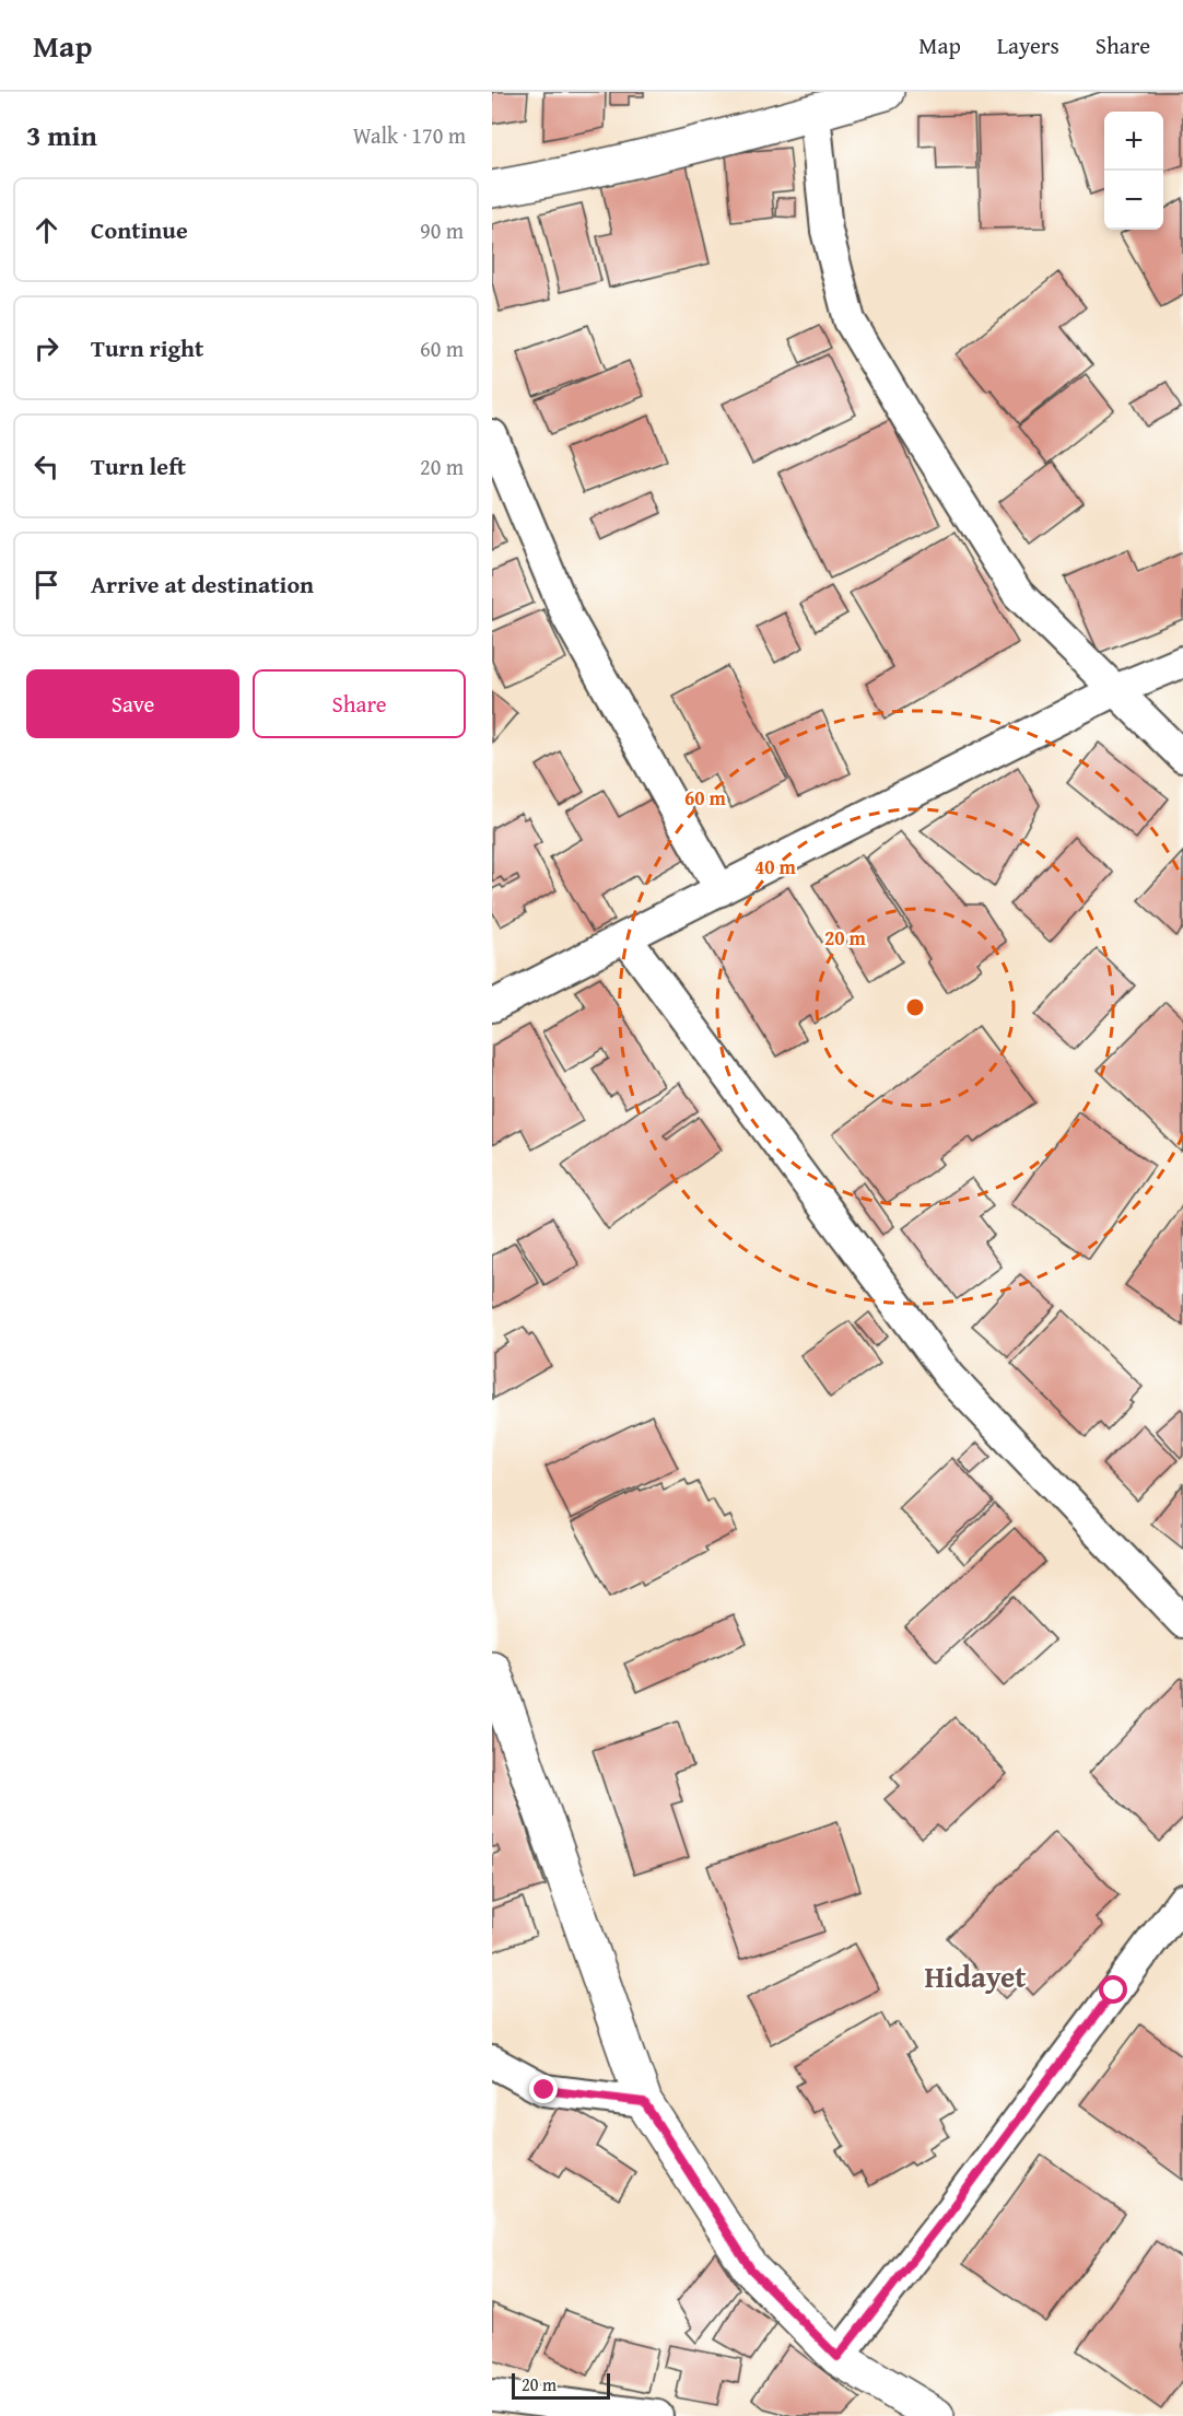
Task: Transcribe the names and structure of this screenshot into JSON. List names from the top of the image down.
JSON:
{
  "districts": ["Hidayet"],
  "scale_bar": "20 m",
  "page": {
    "header": "Map",
    "nav": ["Map", "Layers", "Share"],
    "heading": ["3 min", "Walk · 170 m"],
    "map_buttons": ["+", "−"],
    "list": [
      ["Continue", "90 m"],
      ["Turn right", "60 m"],
      ["Turn left", "20 m"],
      "Arrive at destination"
    ],
    "buttons": ["Save", "Share"],
    "scale": "20 m"
  },
  "rings": ["60 m", "40 m", "20 m"]
}
